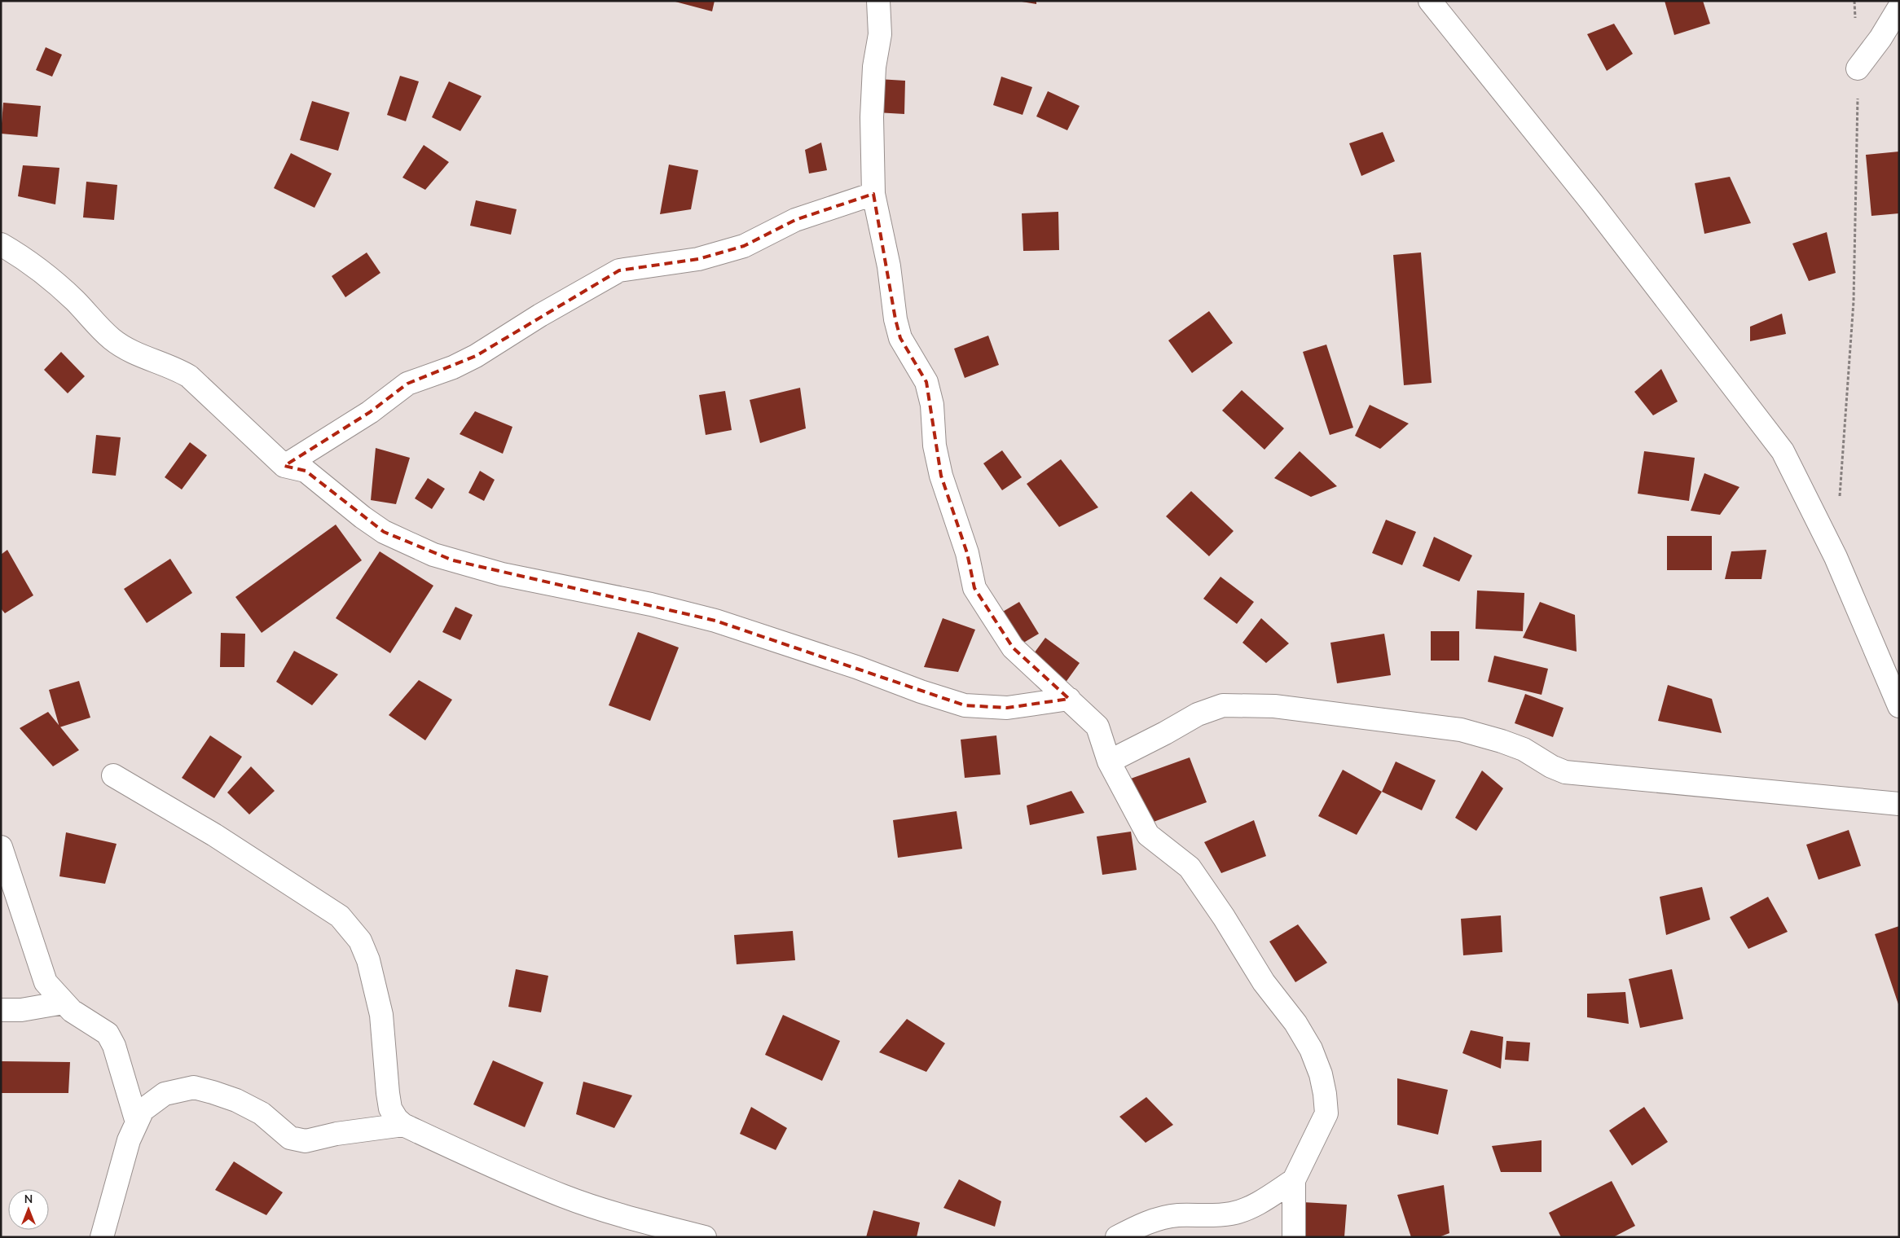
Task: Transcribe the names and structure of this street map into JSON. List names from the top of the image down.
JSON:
{
  "north": "top"
}
